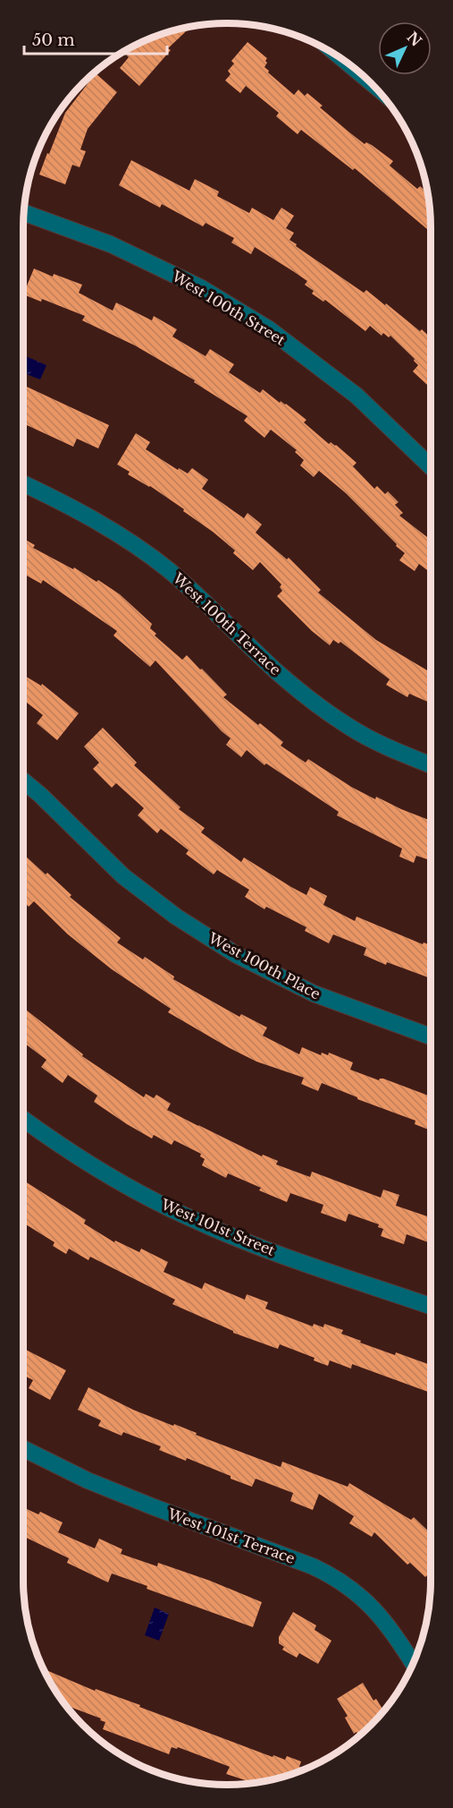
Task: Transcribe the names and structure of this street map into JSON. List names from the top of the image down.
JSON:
{
  "streets": {
    "street": [
      "West 100th Street",
      "West 100th Terrace",
      "West 100th Place",
      "West 101st Street",
      "West 101st Terrace"
    ]
  },
  "scale_bar": "50 m",
  "north": "top right"
}
